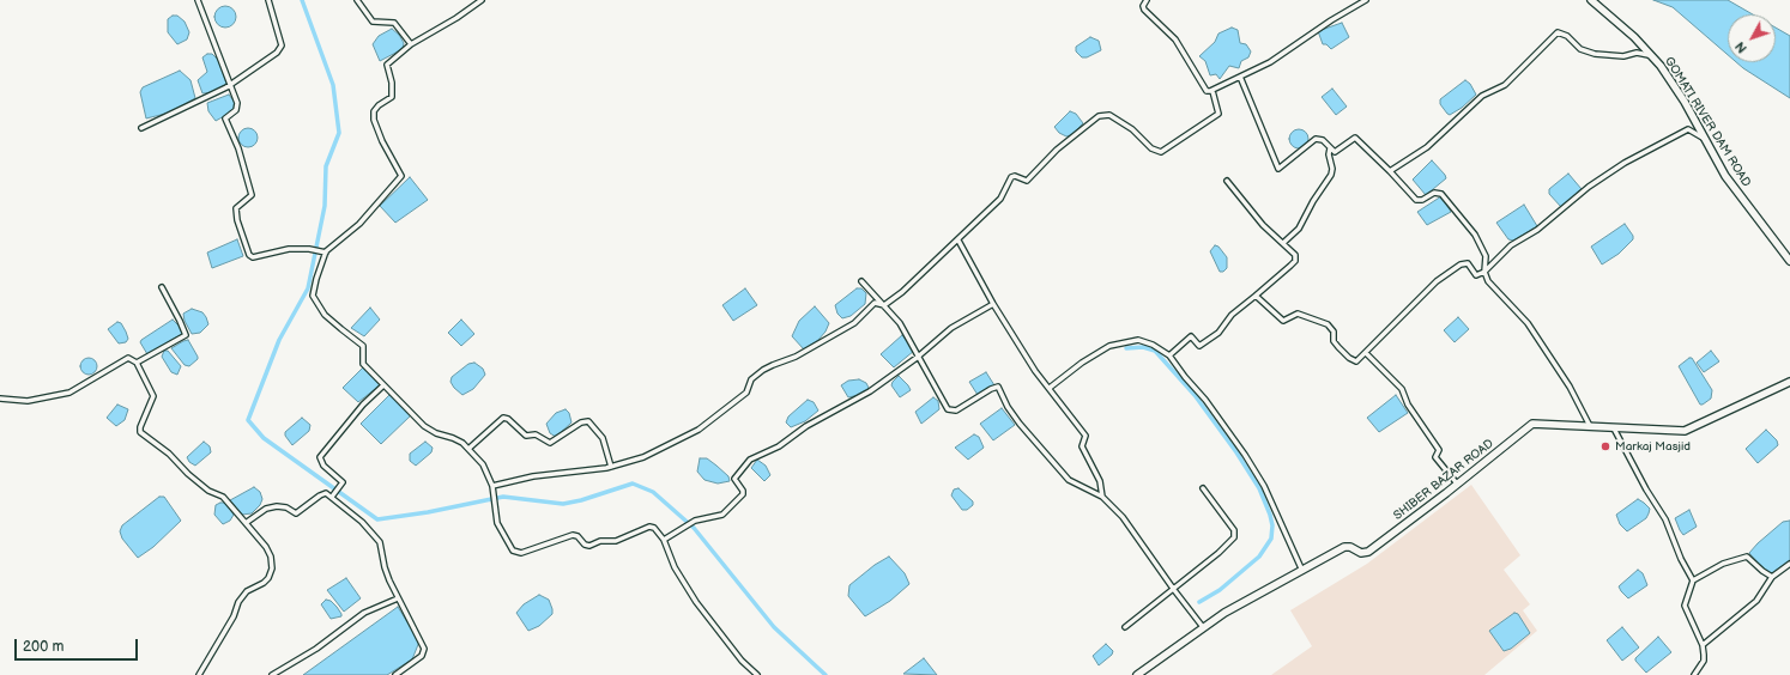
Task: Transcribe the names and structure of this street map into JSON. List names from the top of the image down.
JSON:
{
  "streets": {
    "street": ["GOMATI RIVER DAM ROAD", "SHIBER BAZAR ROAD"]
  },
  "places": ["Markaj Masjid"],
  "scale_bar": "200 m",
  "north": "bottom left"
}
